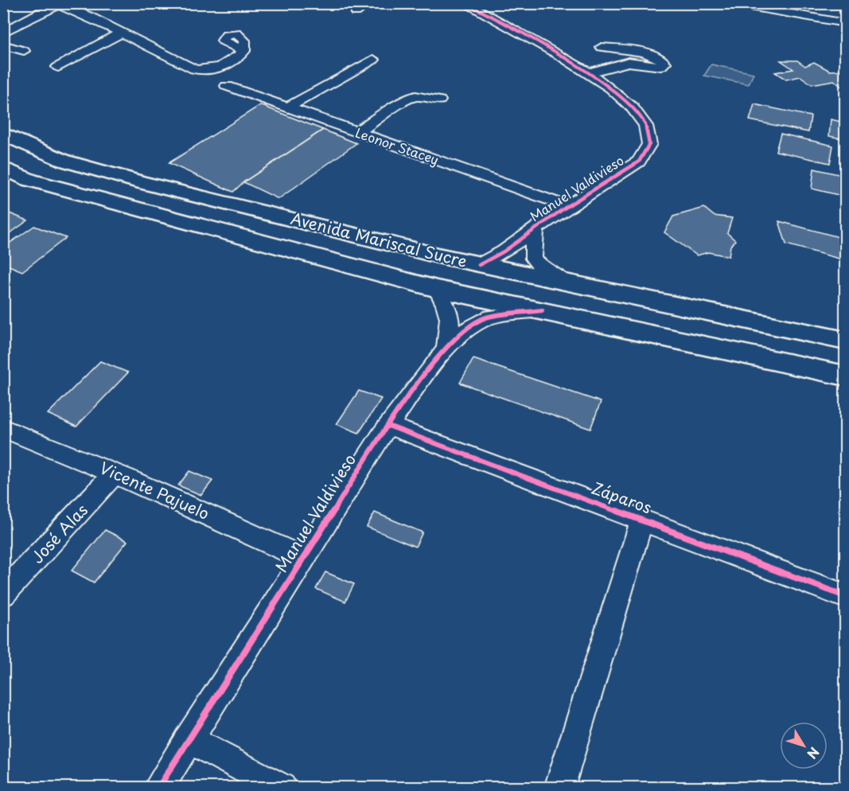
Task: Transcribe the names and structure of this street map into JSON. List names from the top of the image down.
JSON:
{
  "streets": {
    "main road": ["Avenida Mariscal Sucre"],
    "street": [
      "Leonor Stacey",
      "Manuel Valdivieso",
      "Vicente Pajuelo",
      "Záparos",
      "José Alas"
    ]
  },
  "crossings": [
    ["Leonor Stacey", "Manuel Valdivieso"],
    ["Manuel Valdivieso", "Avenida Mariscal Sucre"],
    ["Manuel Valdivieso", "Vicente Pajuelo"],
    ["Manuel Valdivieso", "Záparos"],
    ["Vicente Pajuelo", "José Alas"]
  ],
  "north": "bottom right"
}
